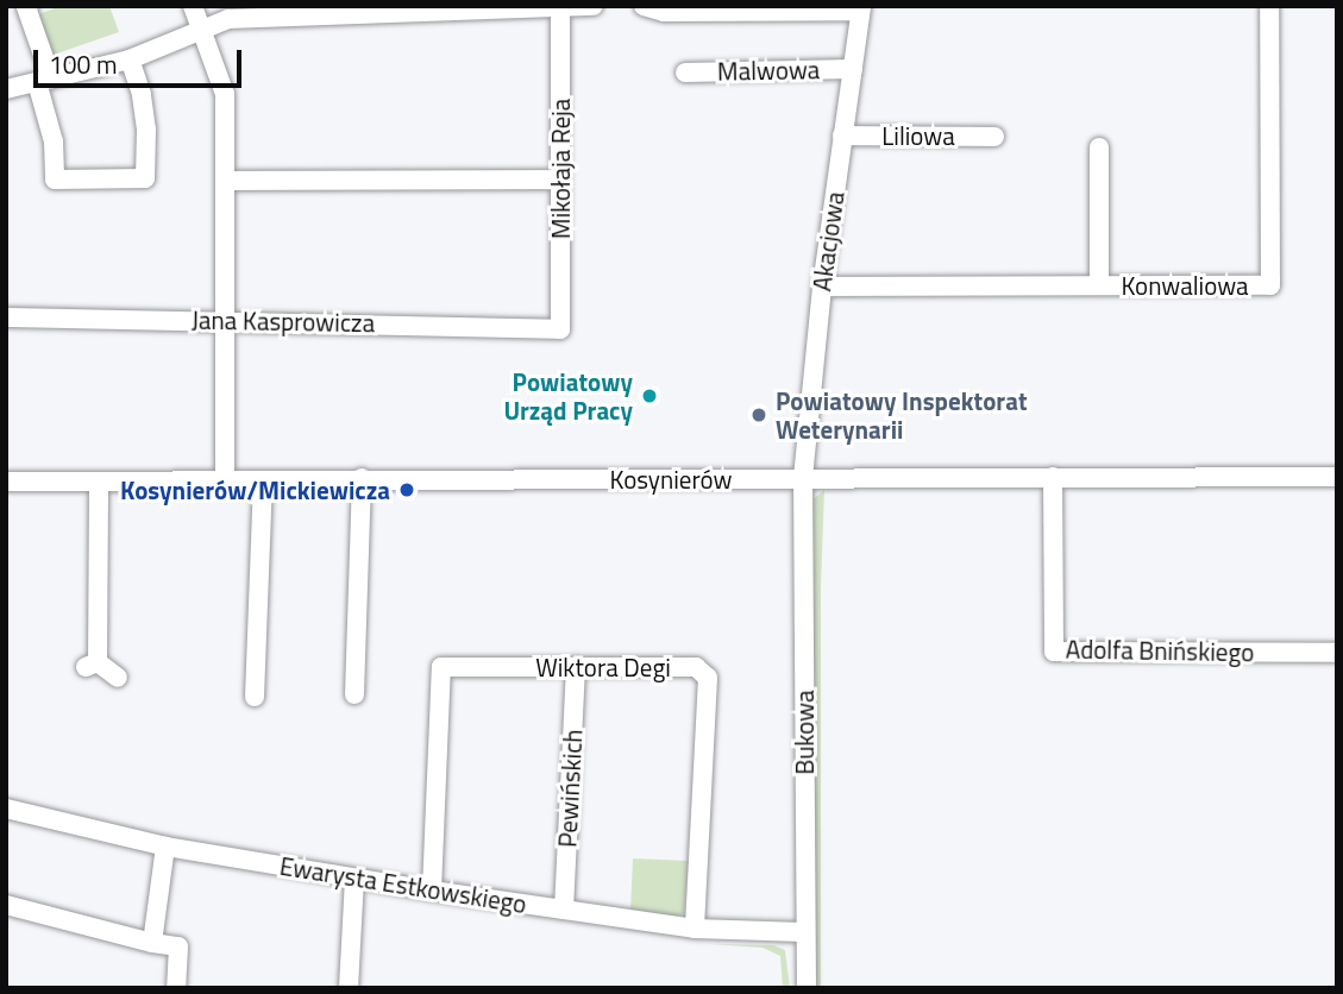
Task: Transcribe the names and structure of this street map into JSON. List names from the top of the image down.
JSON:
{
  "streets": {
    "street": [
      "Malwowa",
      "Liliowa",
      "Mikołaja Reja",
      "Akacjowa",
      "Konwaliowa",
      "Jana Kasprowicza",
      "Kosynierów",
      "Adolfa Bnińskiego",
      "Wiktora Degi",
      "Bukowa",
      "Pewińskich",
      "Ewarysta Estkowskiego"
    ]
  },
  "crossings": [
    ["Malwowa", "Akacjowa"],
    ["Liliowa", "Akacjowa"],
    ["Mikołaja Reja", "Jana Kasprowicza"],
    ["Akacjowa", "Konwaliowa"],
    ["Akacjowa", "Kosynierów"],
    ["Akacjowa", "Bukowa"],
    ["Kosynierów", "Adolfa Bnińskiego"],
    ["Kosynierów", "Bukowa"],
    ["Wiktora Degi", "Pewińskich"],
    ["Wiktora Degi", "Ewarysta Estkowskiego"],
    ["Bukowa", "Ewarysta Estkowskiego"],
    ["Pewińskich", "Ewarysta Estkowskiego"]
  ],
  "places": ["Powiatowy Urząd Pracy", "Powiatowy Inspektorat Weterynarii", "Kosynierów/Mickiewicza"],
  "scale_bar": "100 m"
}
